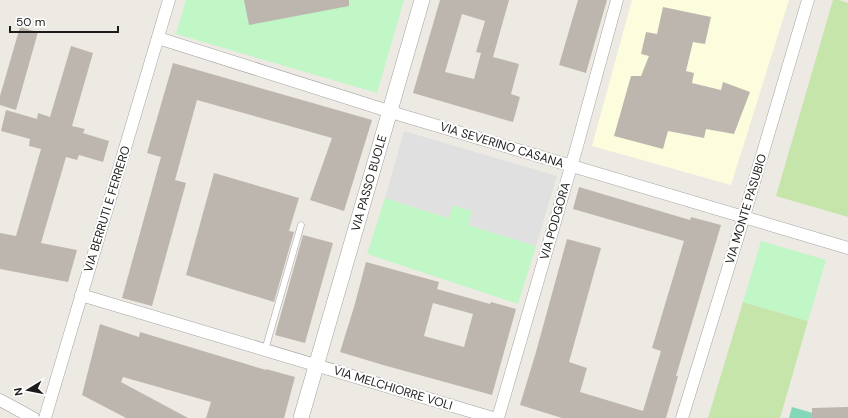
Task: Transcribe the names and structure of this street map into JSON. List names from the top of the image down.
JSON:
{
  "streets": {
    "street": [
      "VIA SEVERINO CASANA",
      "VIA PASSO BUOLE",
      "VIA BERRUTI E FERRERO",
      "VIA MONTE PASUBIO",
      "VIA PODGORA",
      "VIA MELCHIORRE VOLI"
    ]
  },
  "crossings": [
    ["VIA SEVERINO CASANA", "VIA PASSO BUOLE"],
    ["VIA SEVERINO CASANA", "VIA BERRUTI E FERRERO"],
    ["VIA SEVERINO CASANA", "VIA MONTE PASUBIO"],
    ["VIA SEVERINO CASANA", "VIA PODGORA"],
    ["VIA PASSO BUOLE", "VIA MELCHIORRE VOLI"]
  ],
  "scale_bar": "50 m",
  "north": "left"
}
